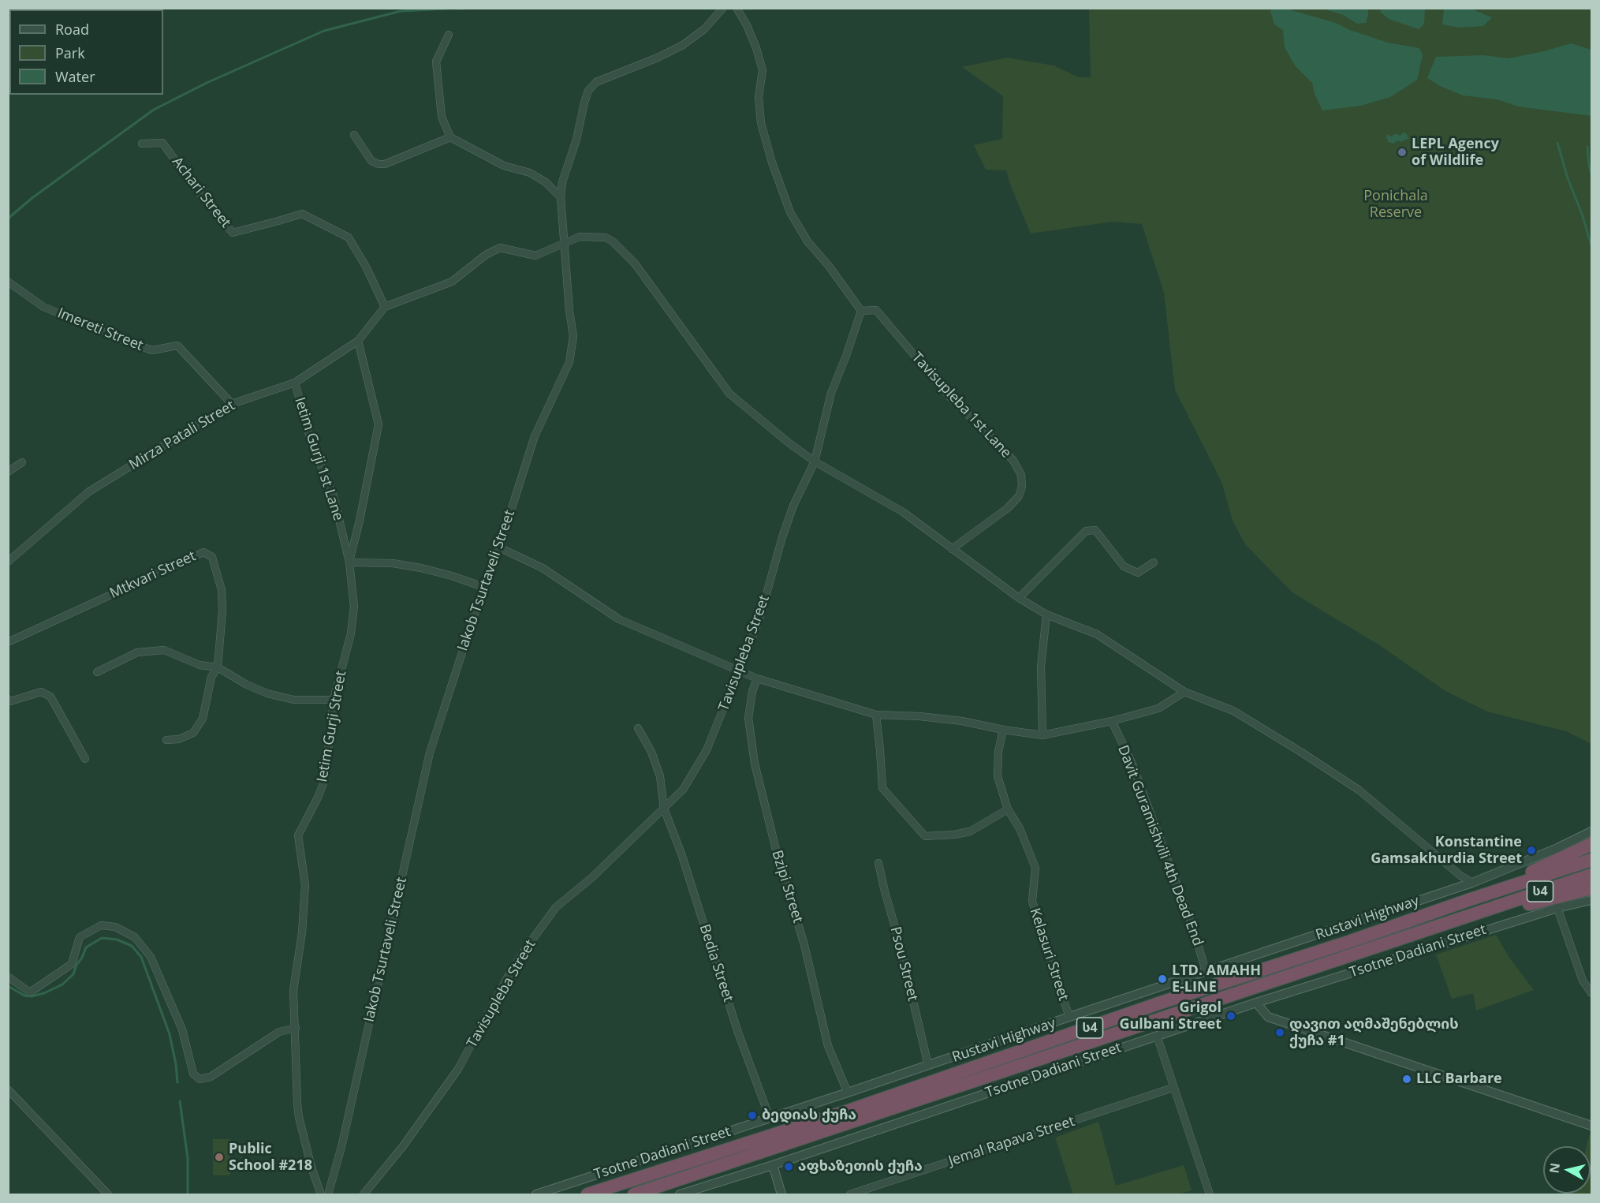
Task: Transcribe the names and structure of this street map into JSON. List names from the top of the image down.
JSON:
{
  "streets": {
    "highway": ["ს4", "Rustavi Highway"],
    "street": [
      "Achari Street",
      "Imereti Street",
      "Tavisupleba 1st Lane",
      "Mirza Patali Street",
      "Ietim Gurji 1st Lane",
      "Mtkvari Street",
      "Iakob Tsurtaveli Street",
      "Tavisupleba Street",
      "Ietim Gurji Street",
      "Davit Guramishvili 4th Dead End",
      "Bzipi Street",
      "Tsotne Dadiani Street",
      "Kelasuri Street",
      "Bedia Street",
      "Psou Street",
      "Jemal Rapava Street"
    ]
  },
  "crossings": [
    ["Achari Street", "Mirza Patali Street"],
    ["Imereti Street", "Mirza Patali Street"],
    ["Tavisupleba 1st Lane", "Tavisupleba Street"],
    ["Mirza Patali Street", "Ietim Gurji 1st Lane"],
    ["Mirza Patali Street", "Ietim Gurji Street"],
    ["Ietim Gurji 1st Lane", "Ietim Gurji Street"],
    ["Tavisupleba Street", "Bedia Street"],
    ["Davit Guramishvili 4th Dead End", "Tsotne Dadiani Street"],
    ["Bzipi Street", "Tsotne Dadiani Street"],
    ["Tsotne Dadiani Street", "Kelasuri Street"],
    ["Tsotne Dadiani Street", "Bedia Street"],
    ["Tsotne Dadiani Street", "Psou Street"]
  ],
  "parks": ["Ponichala Reserve"],
  "places": [
    "LEPL Agency of Wildlife",
    "Konstantine Gamsakhurdia Street",
    "LTD. AMAHH E-LINE",
    "Grigol Gulbani Street",
    "დავით აღმაშენებლის ქუჩა #1",
    "LLC Barbare",
    "ბედიას ქუჩა",
    "Public School #218",
    "აფხაზეთის ქუჩა"
  ],
  "legend": ["Road", "Park", "Water"],
  "north": "left"
}
